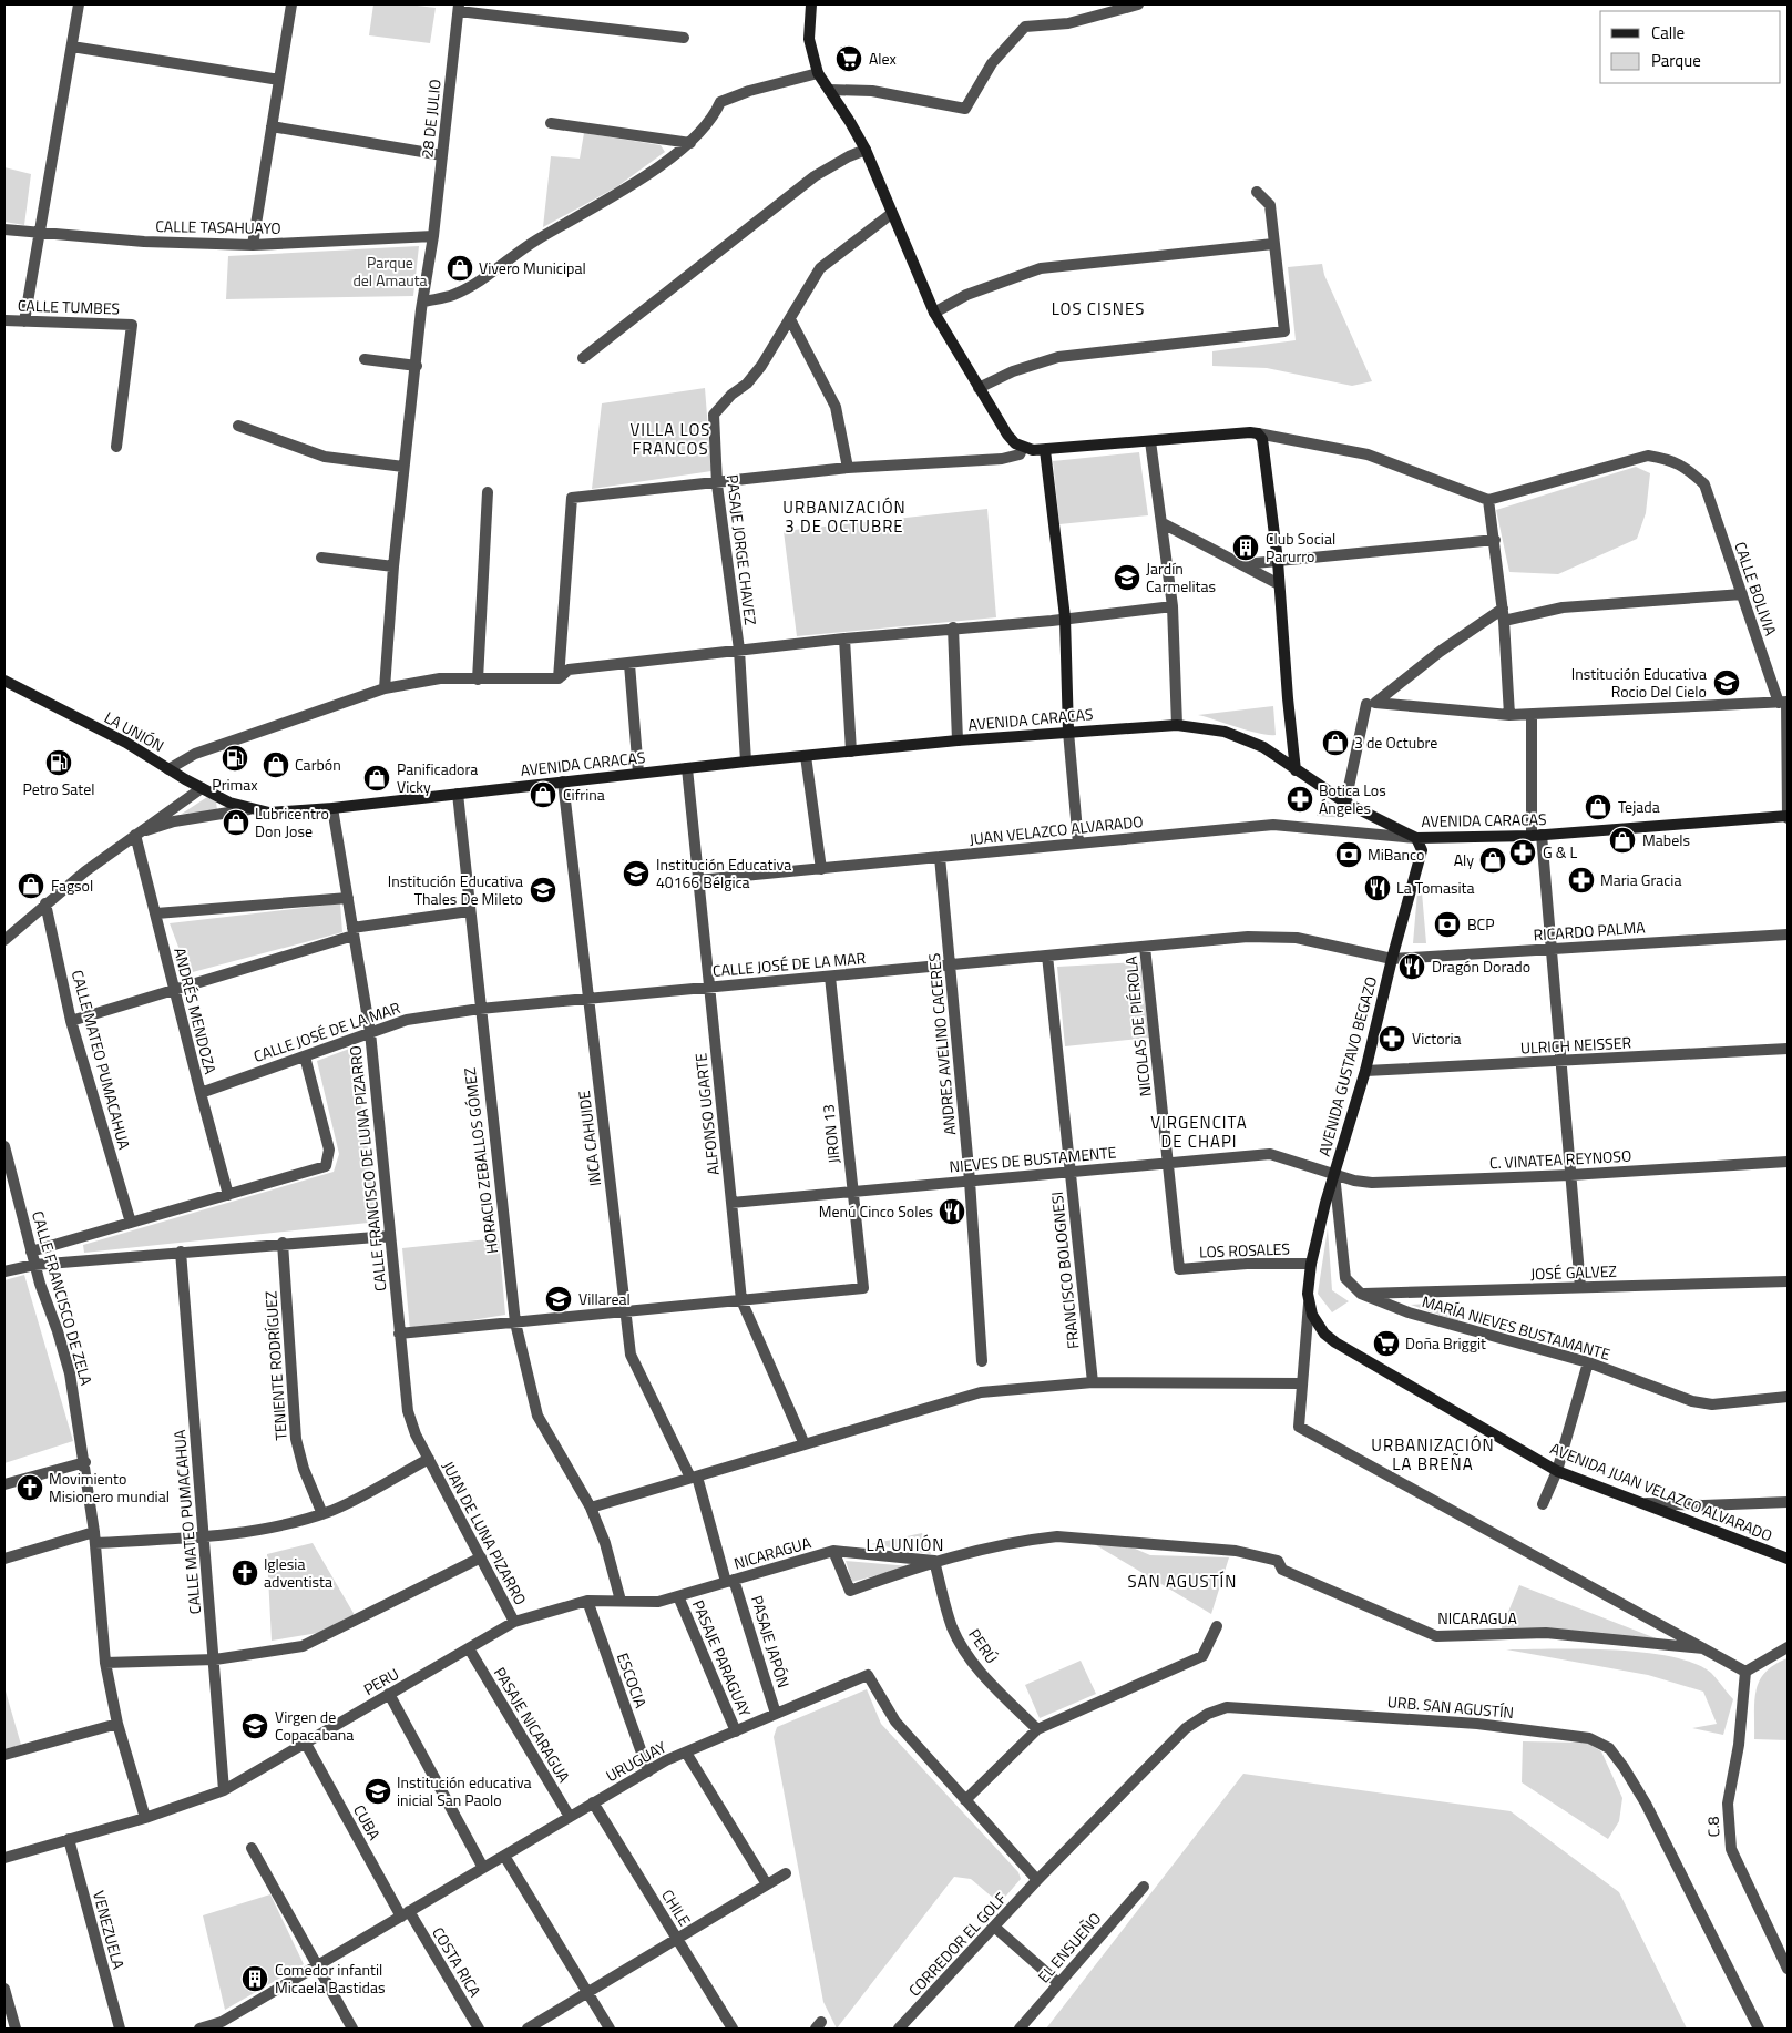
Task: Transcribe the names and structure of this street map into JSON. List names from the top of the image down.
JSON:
{
  "streets": {
    "main road": [
      "AVENIDA CARACAS",
      "LA UNIÓN",
      "AVENIDA GUSTAVO BEGAZO",
      "AVENIDA JUAN VELAZCO ALVARADO"
    ],
    "street": [
      "28 DE JULIO",
      "CALLE TASAHUAYO",
      "CALLE TUMBES",
      "PASAJE JORGE CHAVEZ",
      "CALLE BOLIVIA",
      "JUAN VELAZCO ALVARADO",
      "RICARDO PALMA",
      "CALLE JOSÉ DE LA MAR",
      "ANDRÉS MENDOZA",
      "NICOLAS DE PIÉROLA",
      "ANDRES AVELINO CACERES",
      "ULRICH NEISSER",
      "CALLE MATEO PUMACAHUA",
      "ALFONSO UGARTE",
      "JIRON 13",
      "INCA CAHUIDE",
      "NIEVES DE BUSTAMENTE",
      "C. VINATEA REYNOSO",
      "HORACIO ZEBALLOS GÓMEZ",
      "CALLE FRANCISCO DE LUNA PIZARRO",
      "LOS ROSALES",
      "FRANCISCO BOLOGNESI",
      "JOSÉ GALVEZ",
      "CALLE FRANCISCO DE ZELA",
      "MARÍA NIEVES BUSTAMANTE",
      "TENIENTE RODRÍGUEZ",
      "JUAN DE LUNA PIZARRO",
      "NICARAGUA",
      "PASAJE JAPÓN",
      "PERÚ",
      "PASAJE PARAGUAY",
      "ESCOCIA",
      "PERU",
      "URB. SAN AGUSTÍN",
      "PASAJE NICARAGUA",
      "URUGUAY",
      "CUBA",
      "C.8",
      "CHILE",
      "VENEZUELA",
      "CORREDOR EL GOLF",
      "EL ENSUEÑO",
      "COSTA RICA"
    ]
  },
  "crossings": [
    ["28 DE JULIO", "CALLE TASAHUAYO"],
    ["PASAJE JORGE CHAVEZ", "AVENIDA CARACAS"],
    ["CALLE BOLIVIA", "AVENIDA CARACAS"],
    ["AVENIDA CARACAS", "LA UNIÓN"],
    ["AVENIDA CARACAS", "JUAN VELAZCO ALVARADO"],
    ["AVENIDA CARACAS", "AVENIDA GUSTAVO BEGAZO"],
    ["AVENIDA CARACAS", "ALFONSO UGARTE"],
    ["AVENIDA CARACAS", "INCA CAHUIDE"],
    ["AVENIDA CARACAS", "HORACIO ZEBALLOS GÓMEZ"],
    ["AVENIDA CARACAS", "CALLE FRANCISCO DE LUNA PIZARRO"],
    ["JUAN VELAZCO ALVARADO", "ANDRES AVELINO CACERES"],
    ["JUAN VELAZCO ALVARADO", "AVENIDA GUSTAVO BEGAZO"],
    ["JUAN VELAZCO ALVARADO", "ALFONSO UGARTE"],
    ["RICARDO PALMA", "CALLE JOSÉ DE LA MAR"],
    ["RICARDO PALMA", "AVENIDA GUSTAVO BEGAZO"],
    ["CALLE JOSÉ DE LA MAR", "ANDRÉS MENDOZA"],
    ["CALLE JOSÉ DE LA MAR", "NICOLAS DE PIÉROLA"],
    ["CALLE JOSÉ DE LA MAR", "ANDRES AVELINO CACERES"],
    ["CALLE JOSÉ DE LA MAR", "AVENIDA GUSTAVO BEGAZO"],
    ["CALLE JOSÉ DE LA MAR", "ALFONSO UGARTE"],
    ["CALLE JOSÉ DE LA MAR", "JIRON 13"],
    ["CALLE JOSÉ DE LA MAR", "INCA CAHUIDE"],
    ["CALLE JOSÉ DE LA MAR", "HORACIO ZEBALLOS GÓMEZ"],
    ["CALLE JOSÉ DE LA MAR", "CALLE FRANCISCO DE LUNA PIZARRO"],
    ["CALLE JOSÉ DE LA MAR", "FRANCISCO BOLOGNESI"],
    ["NICOLAS DE PIÉROLA", "NIEVES DE BUSTAMENTE"],
    ["NICOLAS DE PIÉROLA", "LOS ROSALES"],
    ["ANDRES AVELINO CACERES", "NIEVES DE BUSTAMENTE"],
    ["ULRICH NEISSER", "AVENIDA GUSTAVO BEGAZO"],
    ["CALLE MATEO PUMACAHUA", "PERU"],
    ["AVENIDA GUSTAVO BEGAZO", "NIEVES DE BUSTAMENTE"],
    ["AVENIDA GUSTAVO BEGAZO", "C. VINATEA REYNOSO"],
    ["AVENIDA GUSTAVO BEGAZO", "LOS ROSALES"],
    ["AVENIDA GUSTAVO BEGAZO", "AVENIDA JUAN VELAZCO ALVARADO"],
    ["ALFONSO UGARTE", "JIRON 13"],
    ["ALFONSO UGARTE", "NIEVES DE BUSTAMENTE"],
    ["JIRON 13", "NIEVES DE BUSTAMENTE"],
    ["INCA CAHUIDE", "PASAJE JAPÓN"],
    ["NIEVES DE BUSTAMENTE", "C. VINATEA REYNOSO"],
    ["NIEVES DE BUSTAMENTE", "FRANCISCO BOLOGNESI"],
    ["HORACIO ZEBALLOS GÓMEZ", "NICARAGUA"],
    ["HORACIO ZEBALLOS GÓMEZ", "PERU"],
    ["CALLE FRANCISCO DE LUNA PIZARRO", "JUAN DE LUNA PIZARRO"],
    ["JOSÉ GALVEZ", "MARÍA NIEVES BUSTAMANTE"],
    ["CALLE FRANCISCO DE ZELA", "PERU"],
    ["JUAN DE LUNA PIZARRO", "PERU"],
    ["NICARAGUA", "PASAJE JAPÓN"],
    ["NICARAGUA", "PERÚ"],
    ["NICARAGUA", "PASAJE PARAGUAY"],
    ["NICARAGUA", "PERU"],
    ["PASAJE JAPÓN", "URUGUAY"],
    ["PASAJE PARAGUAY", "URUGUAY"],
    ["ESCOCIA", "PERU"],
    ["ESCOCIA", "URUGUAY"],
    ["PERU", "PASAJE NICARAGUA"],
    ["PERU", "CUBA"],
    ["PERU", "VENEZUELA"],
    ["URB. SAN AGUSTÍN", "URUGUAY"],
    ["URB. SAN AGUSTÍN", "CORREDOR EL GOLF"],
    ["PASAJE NICARAGUA", "URUGUAY"],
    ["URUGUAY", "CUBA"],
    ["URUGUAY", "CHILE"],
    ["URUGUAY", "CORREDOR EL GOLF"],
    ["URUGUAY", "COSTA RICA"],
    ["CUBA", "COSTA RICA"]
  ],
  "districts": [
    "LOS CISNES",
    "VILLA LOS FRANCOS",
    "URBANIZACIÓN 3 DE OCTUBRE",
    "VIRGENCITA DE CHAPI",
    "URBANIZACIÓN LA BREÑA",
    "LA UNIÓN",
    "SAN AGUSTÍN"
  ],
  "parks": ["Parque del Amauta"],
  "places": {
    "supermarket": ["Alex", "Doña Briggit"],
    "shop": [
      "Vivero Municipal",
      "3 de Octubre",
      "Carbón",
      "Panificadora Vicky",
      "Cifrina",
      "Tejada",
      "Lubricentro Don Jose",
      "Mabels",
      "Aly",
      "Fagsol"
    ],
    "building": ["Club Social Parurro", "Comedor infantil Micaela Bastidas"],
    "school or university": [
      "Jardín Carmelitas",
      "Institución Educativa Rocio Del Cielo",
      "Institución Educativa 40166 Bélgica",
      "Institución Educativa Thales De Mileto",
      "Villareal",
      "Virgen de Copacabana",
      "Institución educativa inicial San Paolo"
    ],
    "fuel station": ["Primax", "Petro Satel"],
    "pharmacy": [
      "Botica Los Ángeles",
      "G & L",
      "Maria Gracia",
      "Victoria"
    ],
    "bank": ["MiBanco", "BCP"],
    "restaurant": ["La Tomasita", "Dragón Dorado", "Menú Cinco Soles"],
    "church": ["Movimiento Misionero mundial", "Iglesia adventista"]
  },
  "legend": ["Calle", "Parque"]
}
